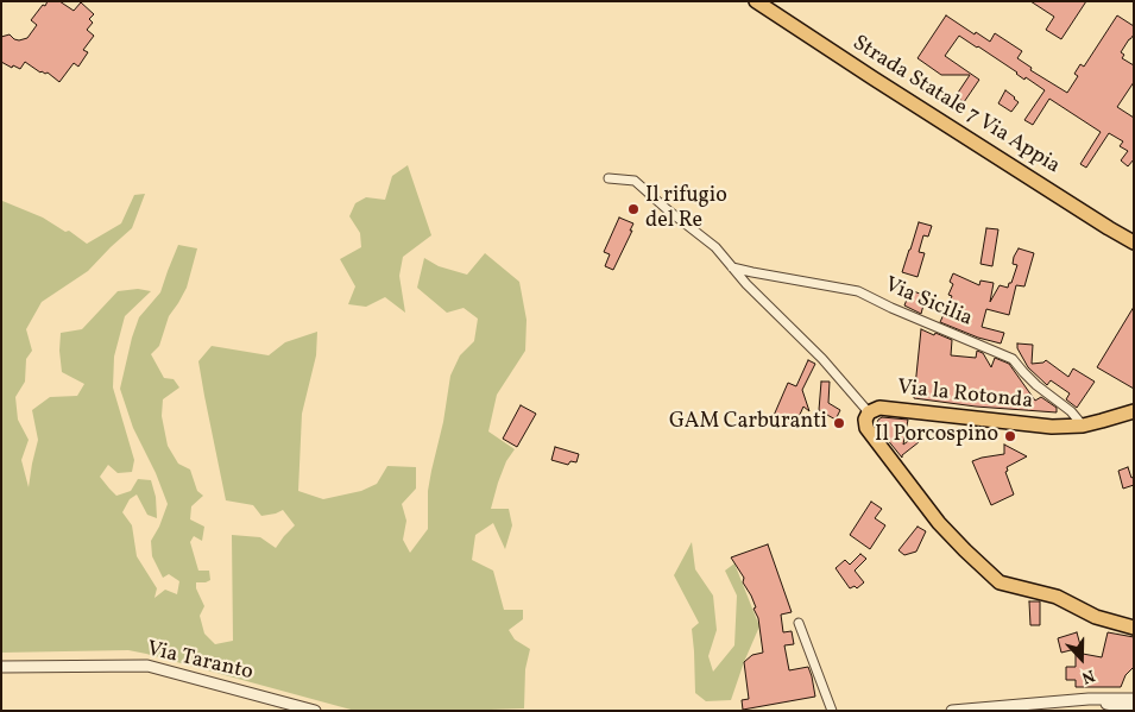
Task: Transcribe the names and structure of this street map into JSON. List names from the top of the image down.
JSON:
{
  "streets": {
    "main road": ["Strada Statale 7 Via Appia", "Via la Rotonda"],
    "street": ["Via Sicilia", "Via Taranto"]
  },
  "crossings": [
    ["Via Sicilia", "Via la Rotonda"]
  ],
  "places": ["Il rifugio del Re", "GAM Carburanti", "Il Porcospino"],
  "north": "bottom"
}
